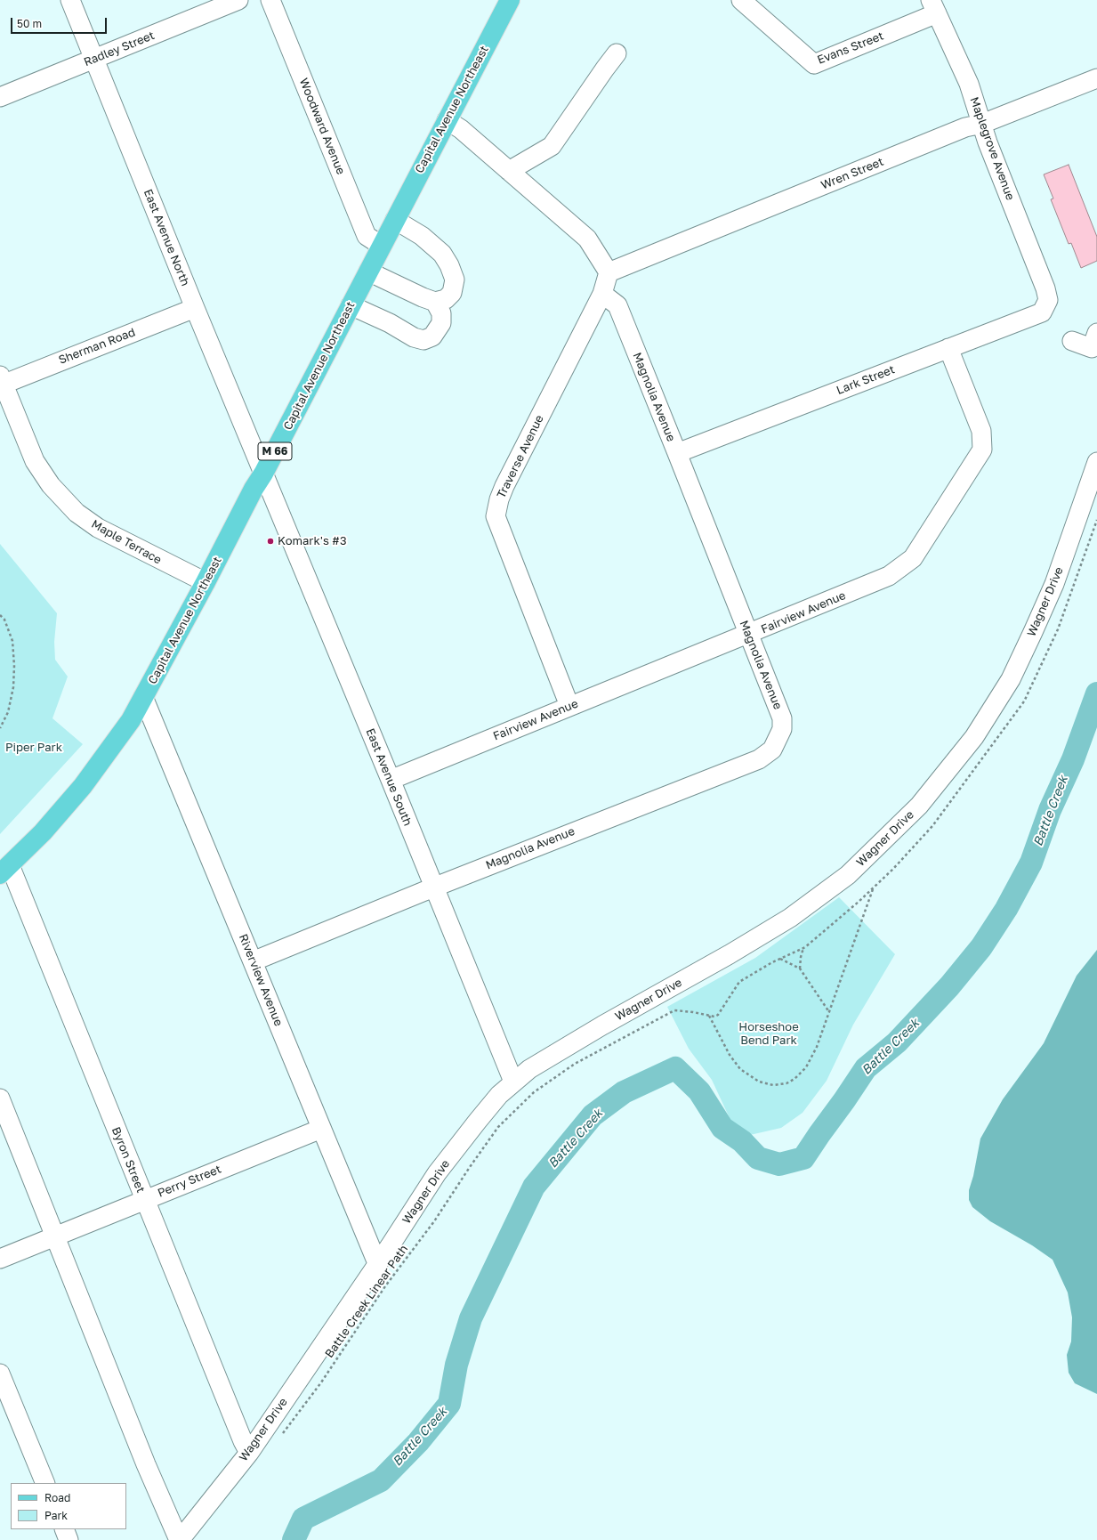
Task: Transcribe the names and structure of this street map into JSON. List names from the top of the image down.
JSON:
{
  "streets": {
    "main road": ["Capital Avenue Northeast", "M 66"],
    "street": [
      "Evans Street",
      "Radley Street",
      "Woodward Avenue",
      "Maplegrove Avenue",
      "Wren Street",
      "East Avenue North",
      "Sherman Road",
      "Lark Street",
      "Magnolia Avenue",
      "Traverse Avenue",
      "Maple Terrace",
      "Wagner Drive",
      "Fairview Avenue",
      "East Avenue South",
      "Riverview Avenue",
      "Byron Street",
      "Perry Street"
    ],
    "path": ["Battle Creek Linear Path"]
  },
  "crossings": [
    ["Evans Street", "Maplegrove Avenue"],
    ["Radley Street", "East Avenue North"],
    ["Capital Avenue Northeast", "Woodward Avenue"],
    ["Capital Avenue Northeast", "East Avenue North"],
    ["Capital Avenue Northeast", "Maple Terrace"],
    ["Capital Avenue Northeast", "East Avenue South"],
    ["Capital Avenue Northeast", "Riverview Avenue"],
    ["Capital Avenue Northeast", "Byron Street"],
    ["Maplegrove Avenue", "Wren Street"],
    ["Maplegrove Avenue", "Lark Street"],
    ["East Avenue North", "Sherman Road"],
    ["East Avenue North", "East Avenue South"],
    ["Sherman Road", "Maple Terrace"],
    ["Lark Street", "Magnolia Avenue"],
    ["Lark Street", "Fairview Avenue"],
    ["Magnolia Avenue", "Traverse Avenue"],
    ["Magnolia Avenue", "Fairview Avenue"],
    ["Magnolia Avenue", "East Avenue South"],
    ["Magnolia Avenue", "Riverview Avenue"],
    ["Traverse Avenue", "Fairview Avenue"],
    ["Wagner Drive", "East Avenue South"],
    ["Wagner Drive", "Riverview Avenue"],
    ["Wagner Drive", "Byron Street"],
    ["Fairview Avenue", "East Avenue South"],
    ["Riverview Avenue", "Perry Street"],
    ["Byron Street", "Perry Street"]
  ],
  "water": ["Battle Creek"],
  "parks": ["Piper Park", "Horseshoe Bend Park"],
  "places": ["Komark's #3"],
  "legend": ["Road", "Park"],
  "scale_bar": "50 m"
}
